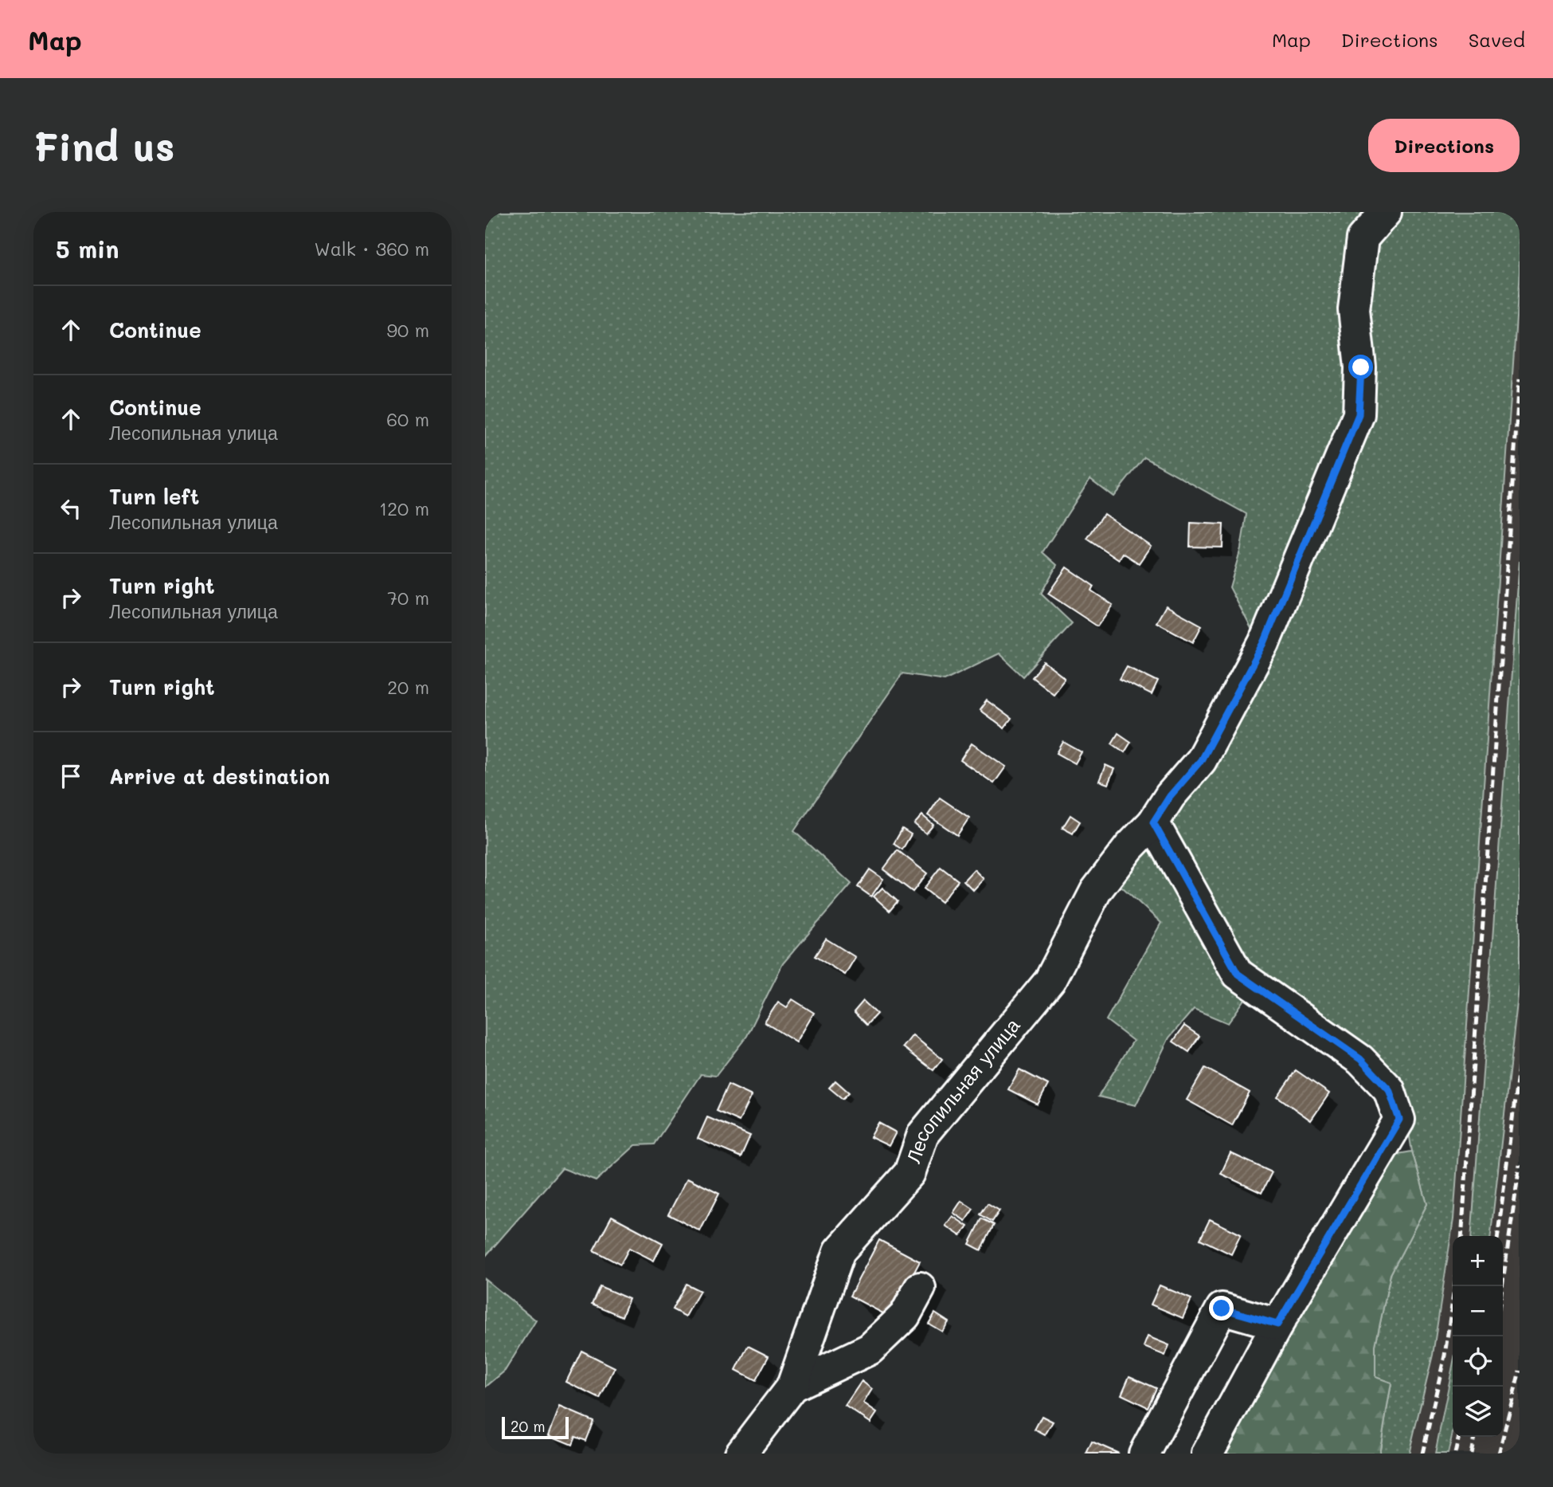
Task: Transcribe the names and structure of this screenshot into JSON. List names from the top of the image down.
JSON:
{
  "streets": {
    "street": ["Лесопильная улица"]
  },
  "scale_bar": "20 m",
  "page": {
    "header": "Map",
    "nav": ["Map", "Directions", "Saved"],
    "buttons": "Directions",
    "title": "Find us",
    "heading": ["5 min", "Walk · 360 m"],
    "list": [
      ["Continue", "90 m"],
      ["Continue", "Лесопильная улица", "60 m"],
      ["Turn left", "Лесопильная улица", "120 m"],
      ["Turn right", "Лесопильная улица", "70 m"],
      ["Turn right", "20 m"],
      "Arrive at destination"
    ],
    "map_buttons": ["+", "−"],
    "scale": "20 m"
  }
}
